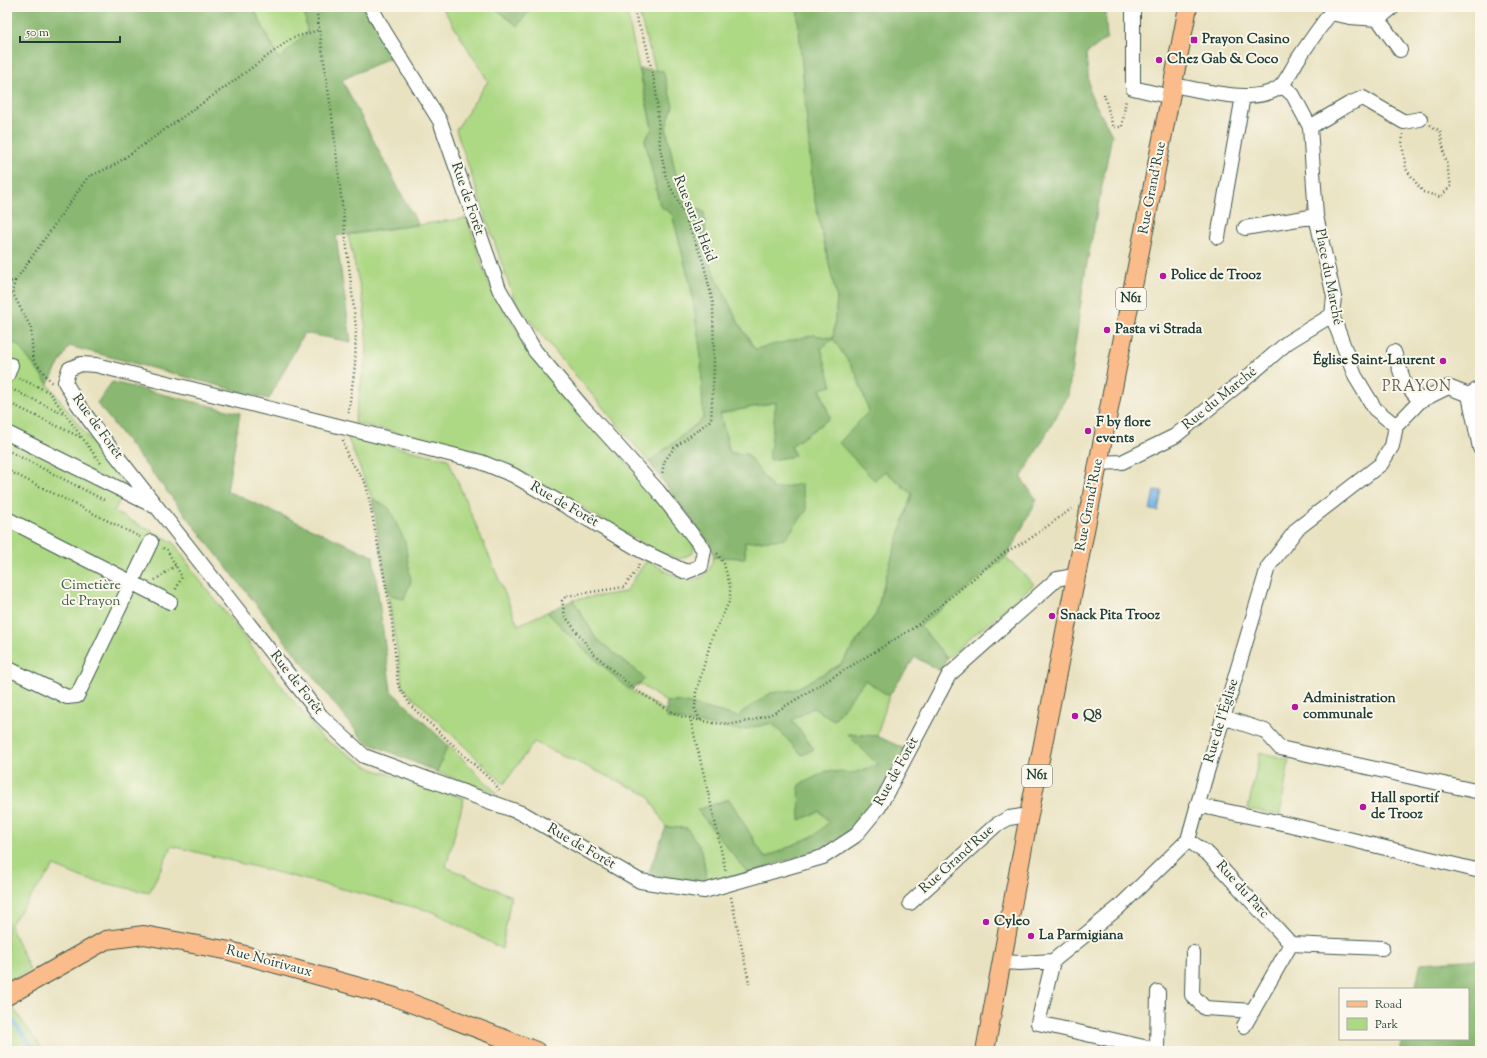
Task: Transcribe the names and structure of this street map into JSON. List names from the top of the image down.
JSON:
{
  "streets": {
    "main road": ["Rue Grand'Rue", "N61", "Rue Noirivaux"],
    "street": [
      "Rue de Forêt",
      "Place du Marché",
      "Rue du Marché",
      "Rue de l'Église",
      "Rue du Parc"
    ],
    "path": ["Rue sur la Heid"]
  },
  "crossings": [
    ["Rue Grand'Rue", "Rue de Forêt"],
    ["Rue Grand'Rue", "Rue du Marché"],
    ["Rue de Forêt", "Rue sur la Heid"],
    ["Place du Marché", "Rue du Marché"],
    ["Place du Marché", "Rue de l'Église"],
    ["Rue de l'Église", "Rue du Parc"]
  ],
  "districts": ["PRAYON"],
  "parks": ["Cimetière de Prayon"],
  "places": {
    "transit": ["Prayon Casino"],
    "other": [
      "Chez Gab & Coco",
      "Police de Trooz",
      "Pasta vi Strada",
      "Église Saint-Laurent",
      "F by flore events",
      "Snack Pita Trooz",
      "Administration communale",
      "Q8",
      "Hall sportif de Trooz",
      "Cyleo",
      "La Parmigiana"
    ]
  },
  "legend": ["Road", "Park"],
  "scale_bar": "50 m"
}
